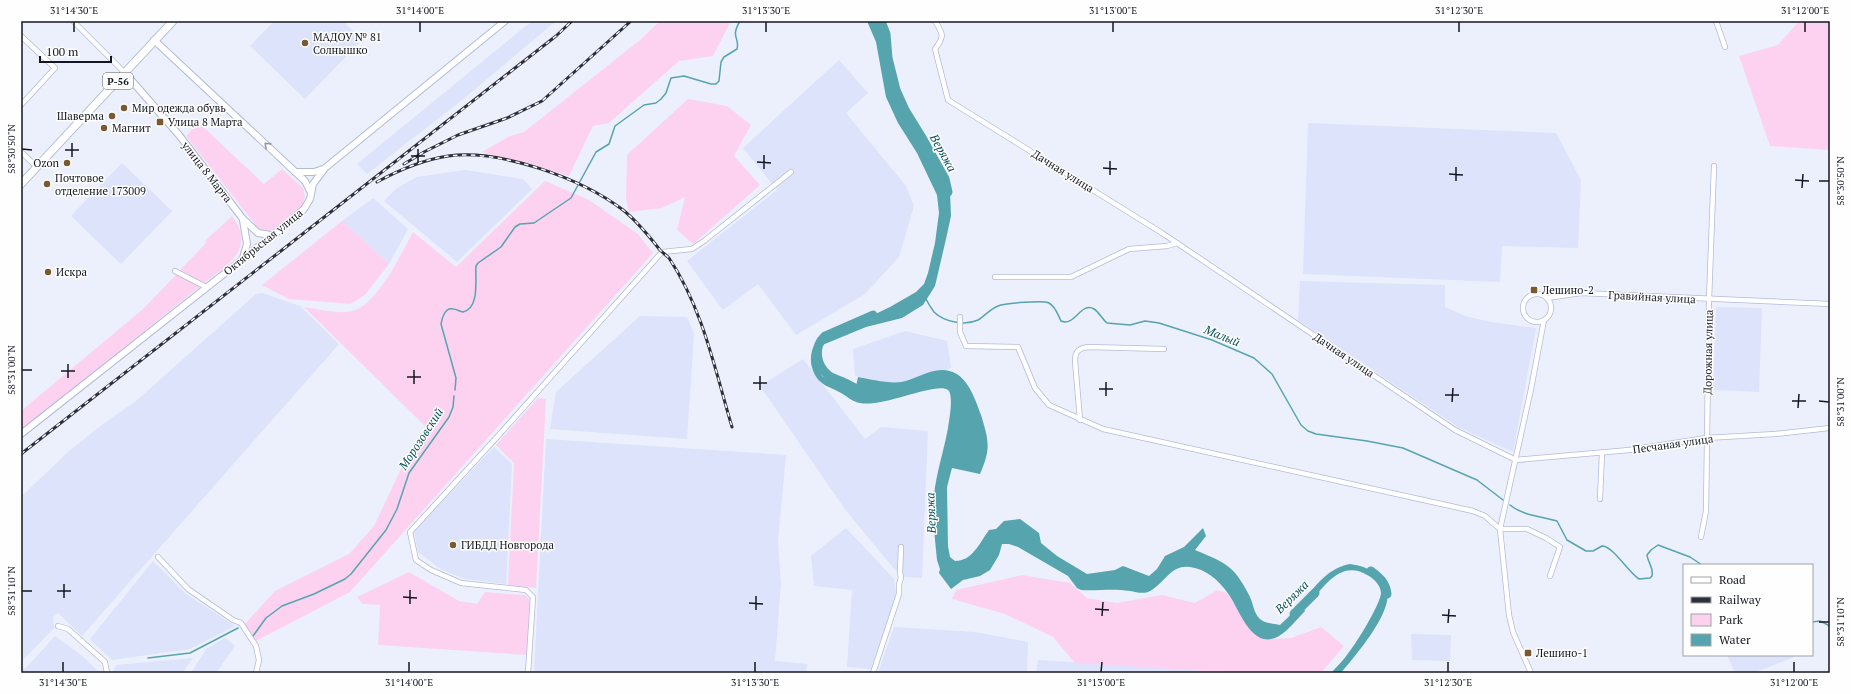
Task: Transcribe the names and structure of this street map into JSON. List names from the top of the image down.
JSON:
{
  "streets": {
    "main road": ["Р-56", "улица 8 Марта", "Октябрьская улица"],
    "street": [
      "Дачная улица",
      "Гравийная улица",
      "Дорожная улица",
      "Песчаная улица"
    ]
  },
  "crossings": [
    ["Р-56", "улица 8 Марта"],
    ["Дачная улица", "Песчаная улица"],
    ["улица 8 Марта", "Октябрьская улица"],
    ["Гравийная улица", "Дорожная улица"],
    ["Дорожная улица", "Песчаная улица"]
  ],
  "water": ["Веряжа", "Малый", "Морозовский"],
  "places": {
    "other": [
      "МАДОУ № 81 Солнышко",
      "Мир одежда обувь",
      "Шаверма",
      "Магнит",
      "Ozon",
      "Почтовое отделение 173009",
      "Искра",
      "ГИБДД Новгорода"
    ],
    "transit": ["Улица 8 Марта", "Лешино-2", "Лешино-1"]
  },
  "legend": [
    "Road",
    "Railway",
    "Park",
    "Water"
  ],
  "scale_bar": "100 m",
  "coordinates": [
    "31°14'30\"E",
    "31°14'00\"E",
    "31°13'30\"E",
    "31°13'00\"E",
    "31°12'30\"E",
    "31°12'00\"E",
    "58°30'50\"N",
    "58°31'00\"N",
    "58°31'10\"N"
  ]
}
